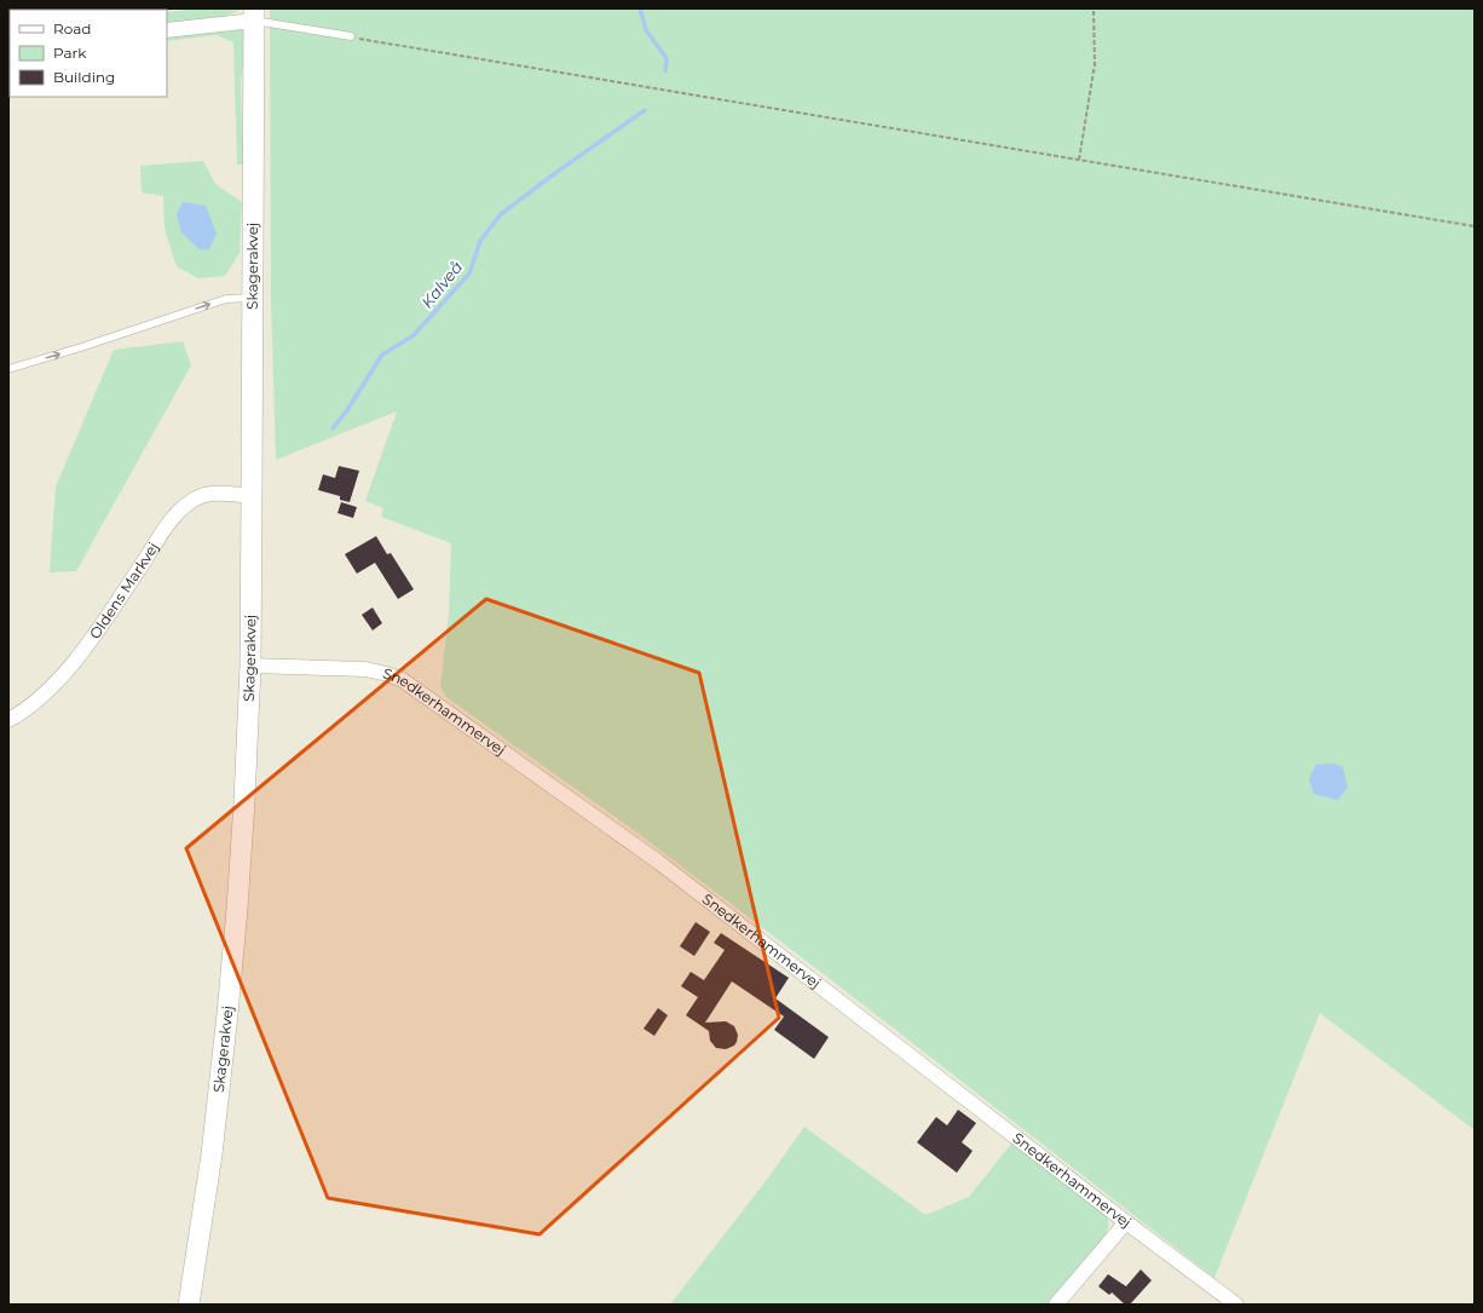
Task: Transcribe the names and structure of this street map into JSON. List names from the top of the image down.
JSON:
{
  "streets": {
    "street": ["Skagerakvej", "Oldens Markvej", "Snedkerhammervej"]
  },
  "crossings": [
    ["Skagerakvej", "Oldens Markvej"],
    ["Skagerakvej", "Snedkerhammervej"]
  ],
  "water": ["Kalveå"],
  "legend": ["Road", "Park", "Building"]
}
